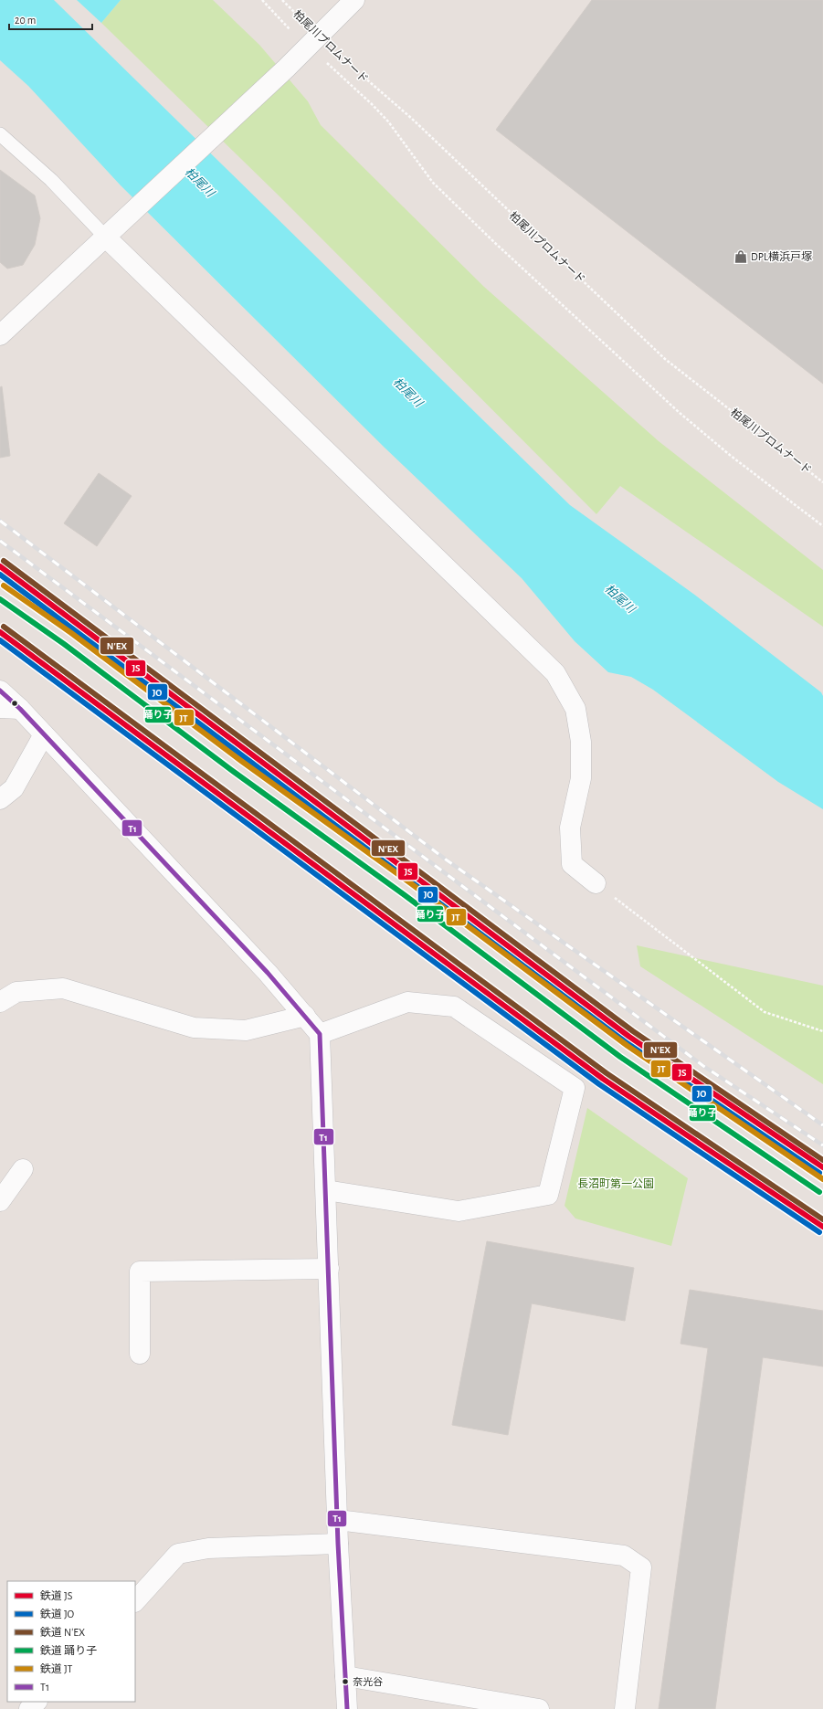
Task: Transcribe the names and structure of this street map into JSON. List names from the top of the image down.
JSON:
{
  "streets": {
    "path": ["柏尾川プロムナード"]
  },
  "water": ["柏尾川"],
  "parks": ["長沼町第一公園"],
  "places": {
    "shop": ["DPL横浜戸塚"],
    "other": ["奈光谷"]
  },
  "lines": [
    "rail line N'EX",
    "rail line JS",
    "rail line JO",
    "rail line JT",
    "rail line 踊り子",
    "transit line T1"
  ],
  "legend": [
    "鉄道 JS",
    "鉄道 JO",
    "鉄道 N'EX",
    "鉄道 踊り子",
    "鉄道 JT",
    "T1"
  ],
  "scale_bar": "20 m"
}
